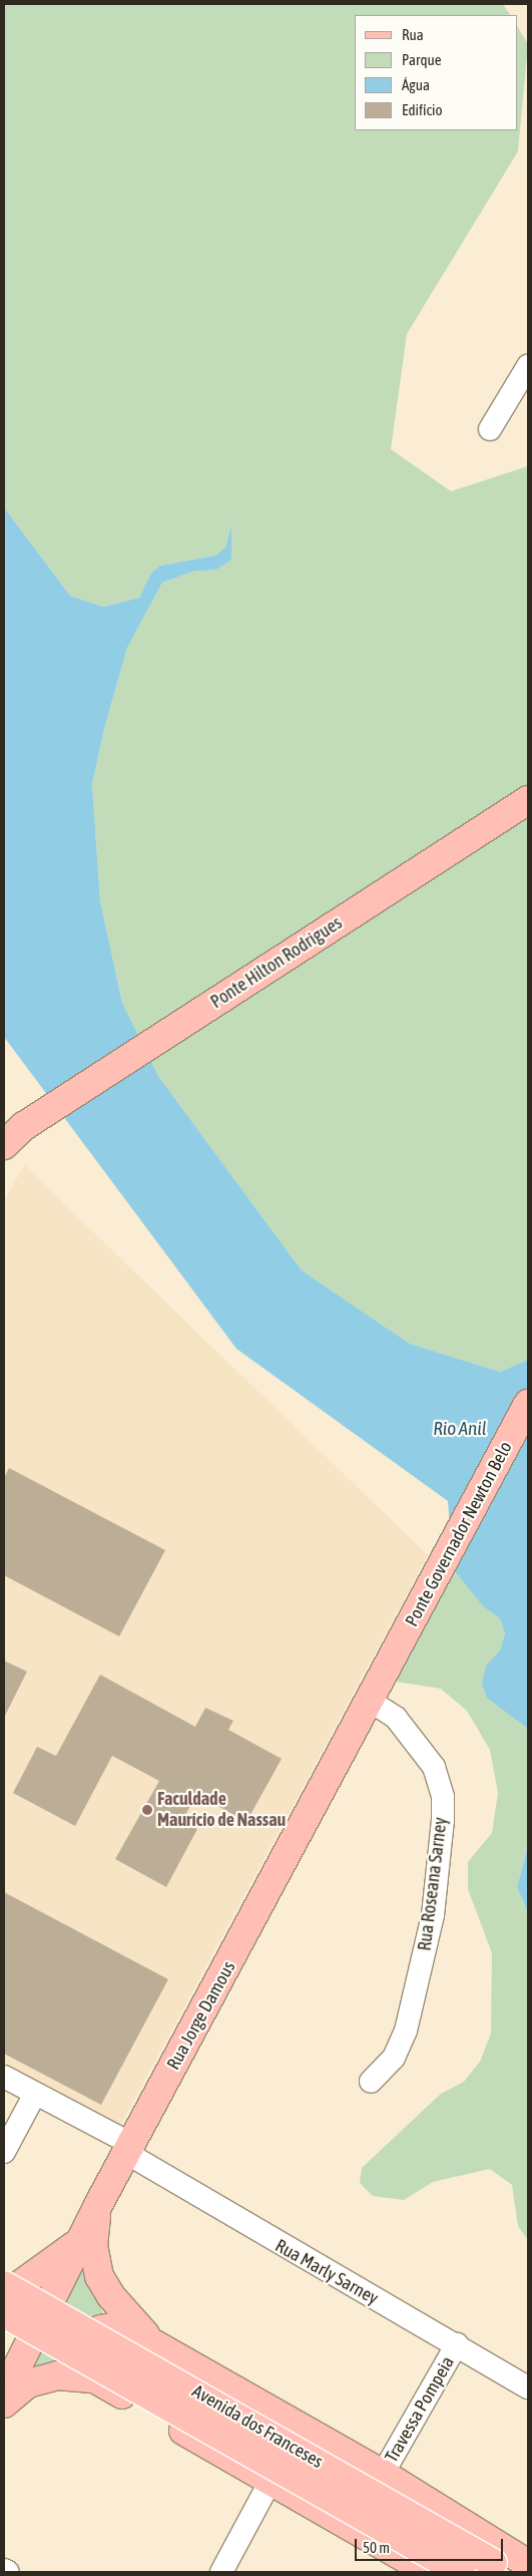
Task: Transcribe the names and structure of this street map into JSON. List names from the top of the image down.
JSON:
{
  "streets": {
    "main road": [
      "Ponte Hilton Rodrigues",
      "Ponte Governador Newton Belo",
      "Rua Jorge Damous",
      "Avenida dos Franceses"
    ],
    "street": ["Rua Roseana Sarney", "Rua Marly Sarney", "Travessa Pompeia"]
  },
  "crossings": [
    ["Ponte Governador Newton Belo", "Rua Jorge Damous"],
    ["Rua Roseana Sarney", "Rua Jorge Damous"],
    ["Rua Jorge Damous", "Rua Marly Sarney"],
    ["Rua Marly Sarney", "Travessa Pompeia"]
  ],
  "water": ["Rio Anil"],
  "places": ["Faculdade Maurício de Nassau"],
  "legend": [
    "Rua",
    "Parque",
    "Água",
    "Edifício"
  ],
  "scale_bar": "50 m"
}
